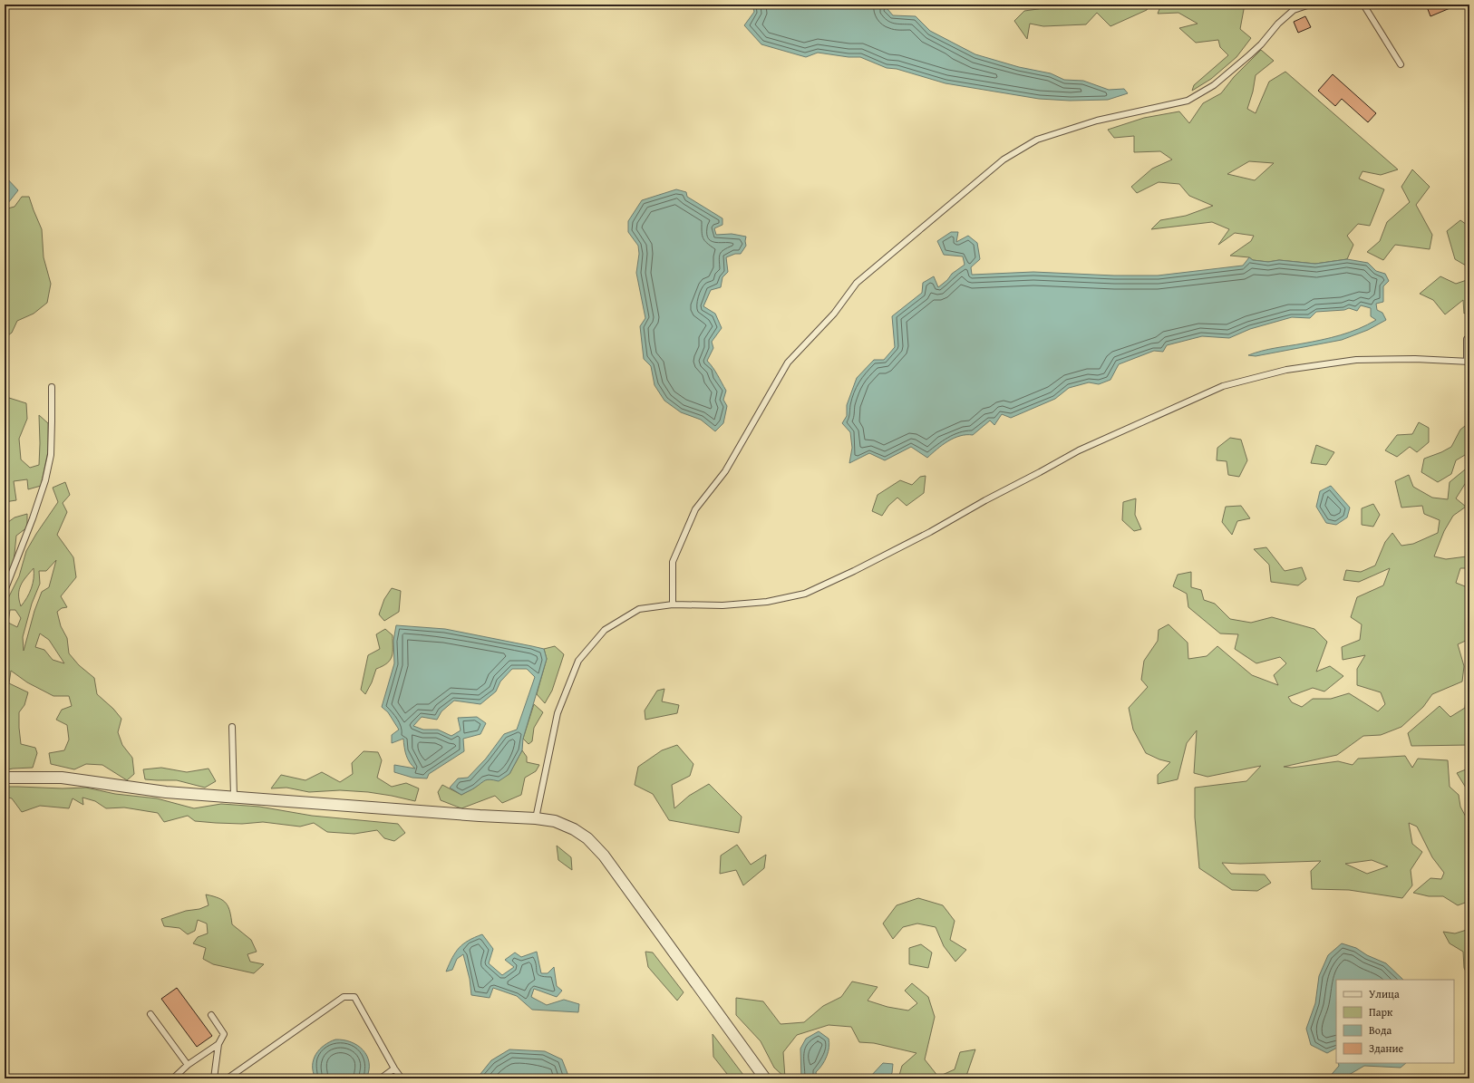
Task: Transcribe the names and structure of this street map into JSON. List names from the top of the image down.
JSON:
{
  "legend": [
    "Улица",
    "Парк",
    "Вода",
    "Здание"
  ]
}
